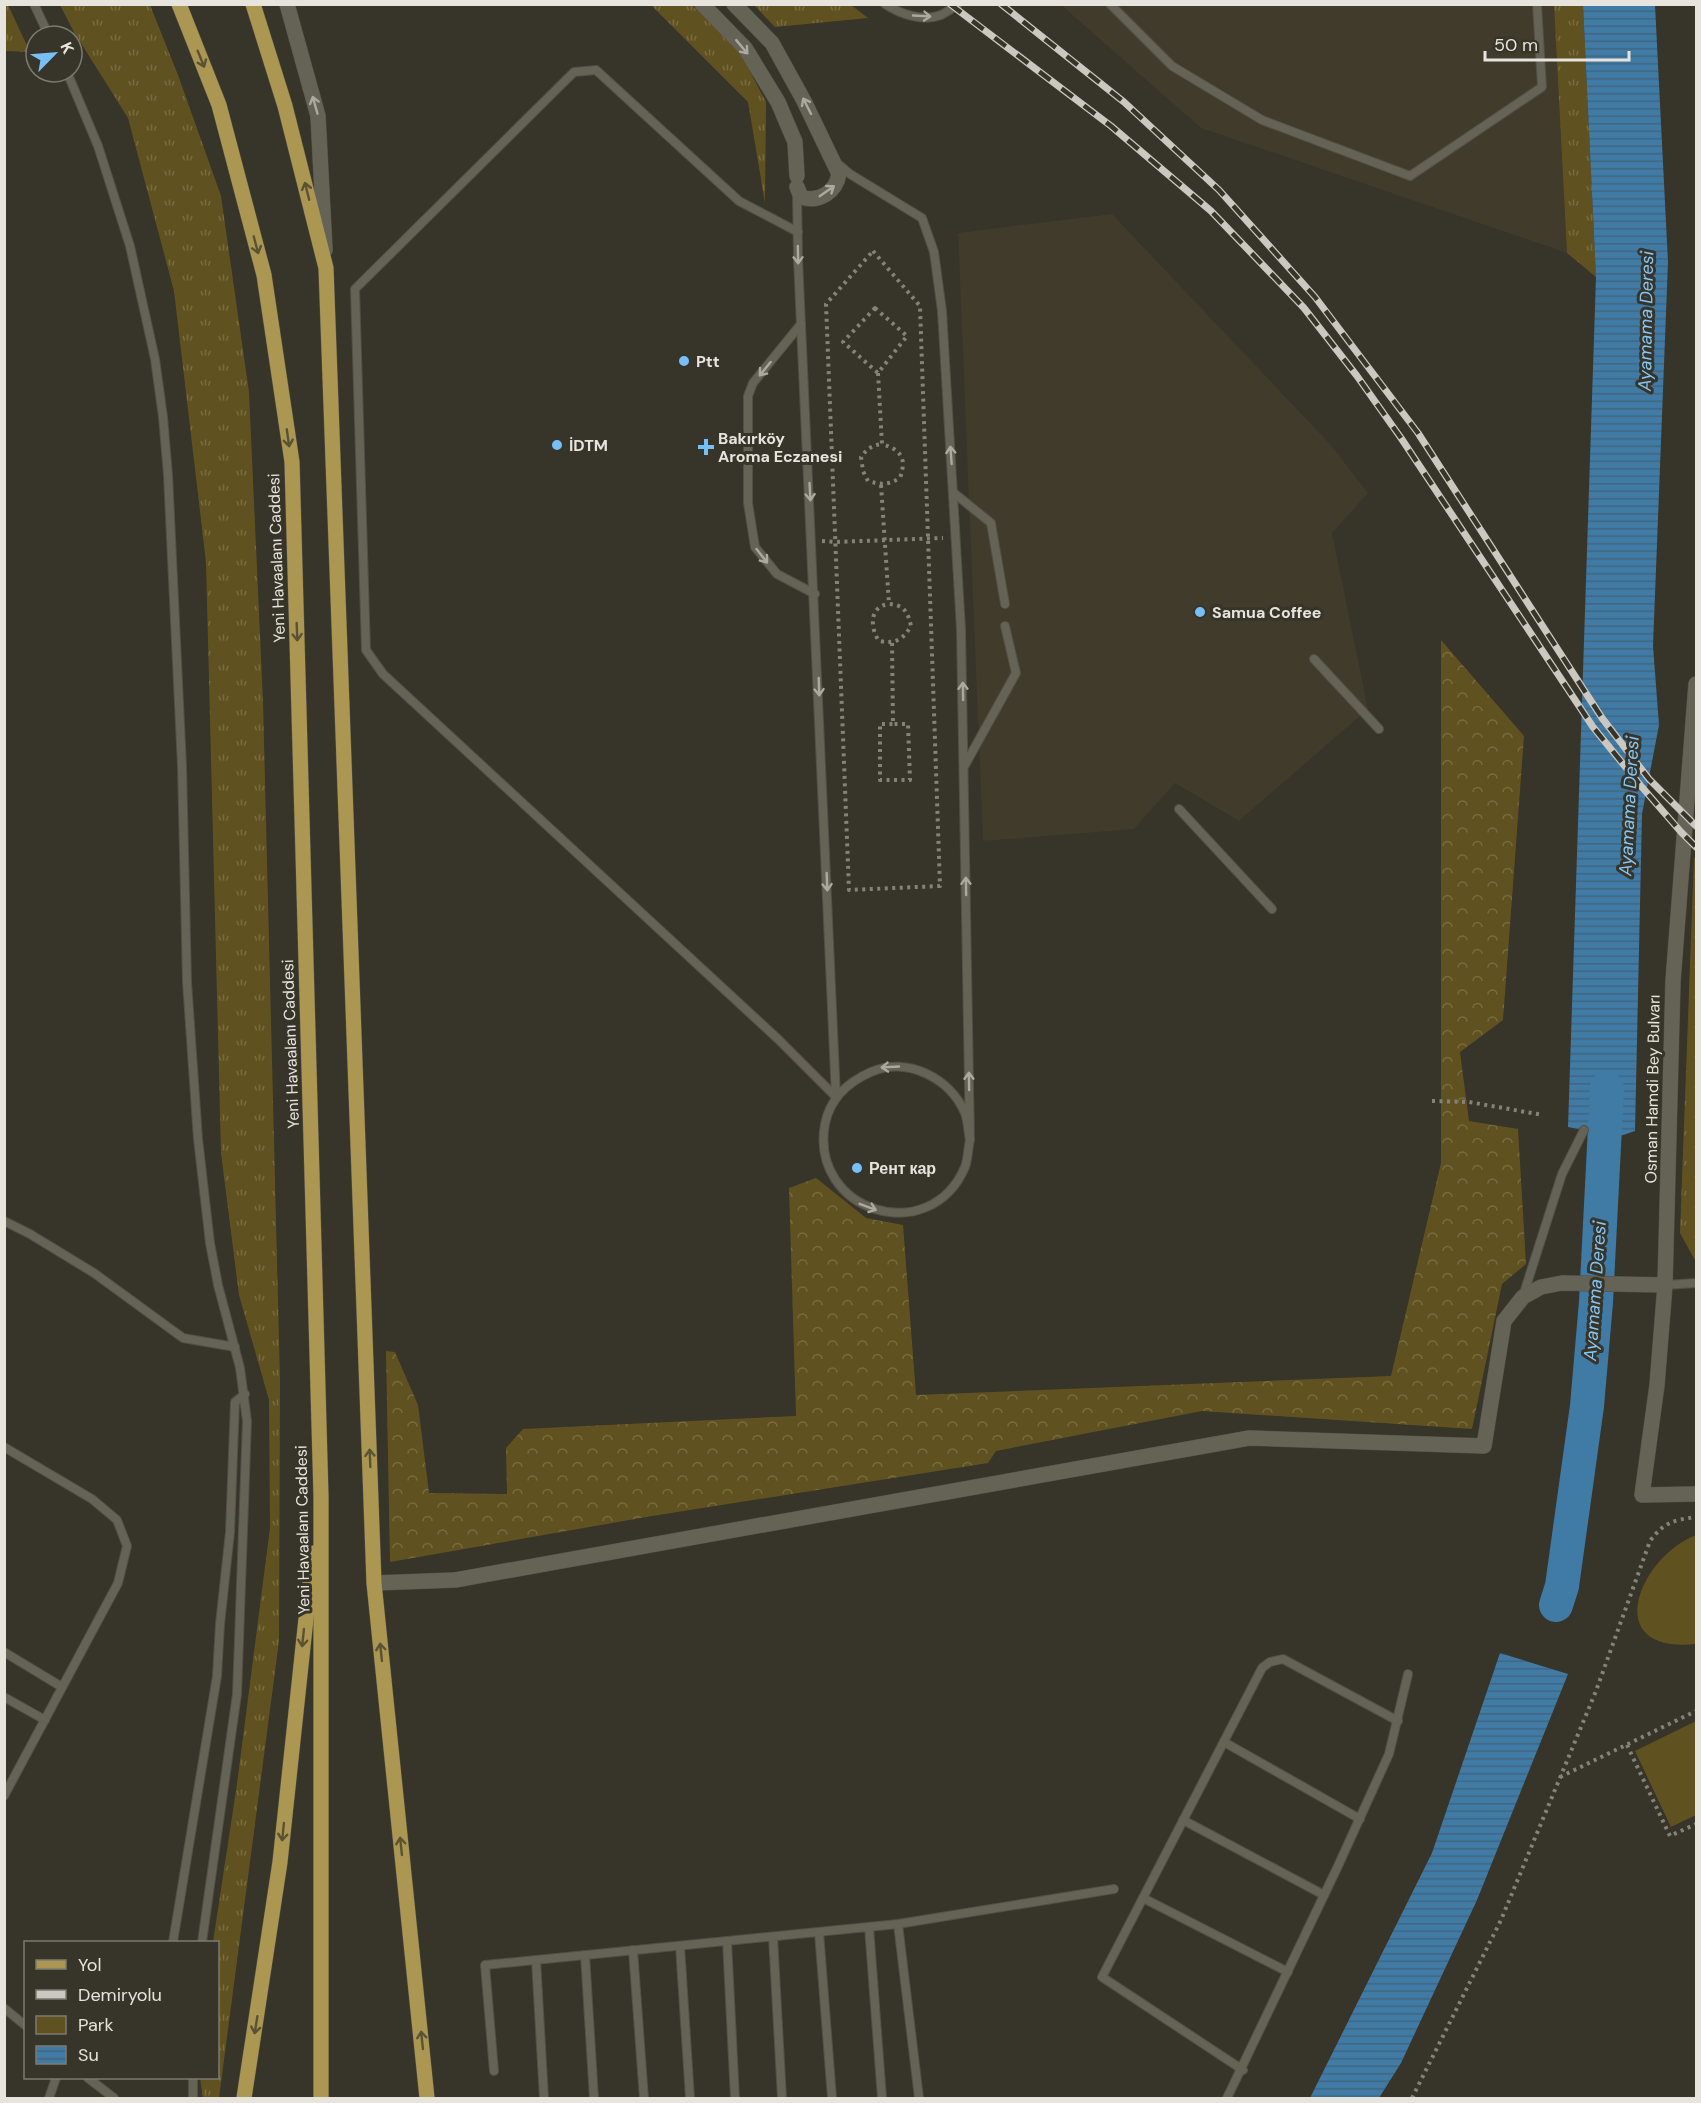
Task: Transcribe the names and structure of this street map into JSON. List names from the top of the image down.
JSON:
{
  "streets": {
    "main road": ["Yeni Havaalanı Caddesi"],
    "street": ["Osman Hamdi Bey Bulvarı"]
  },
  "water": ["Ayamama Deresi"],
  "places": {
    "other": [
      "Ptt",
      "İDTM",
      "Samua Coffee",
      "Рент кар"
    ],
    "health": ["Bakırköy Aroma Eczanesi"]
  },
  "legend": [
    "Yol",
    "Demiryolu",
    "Park",
    "Su"
  ],
  "scale_bar": "50 m",
  "north": "top right"
}
